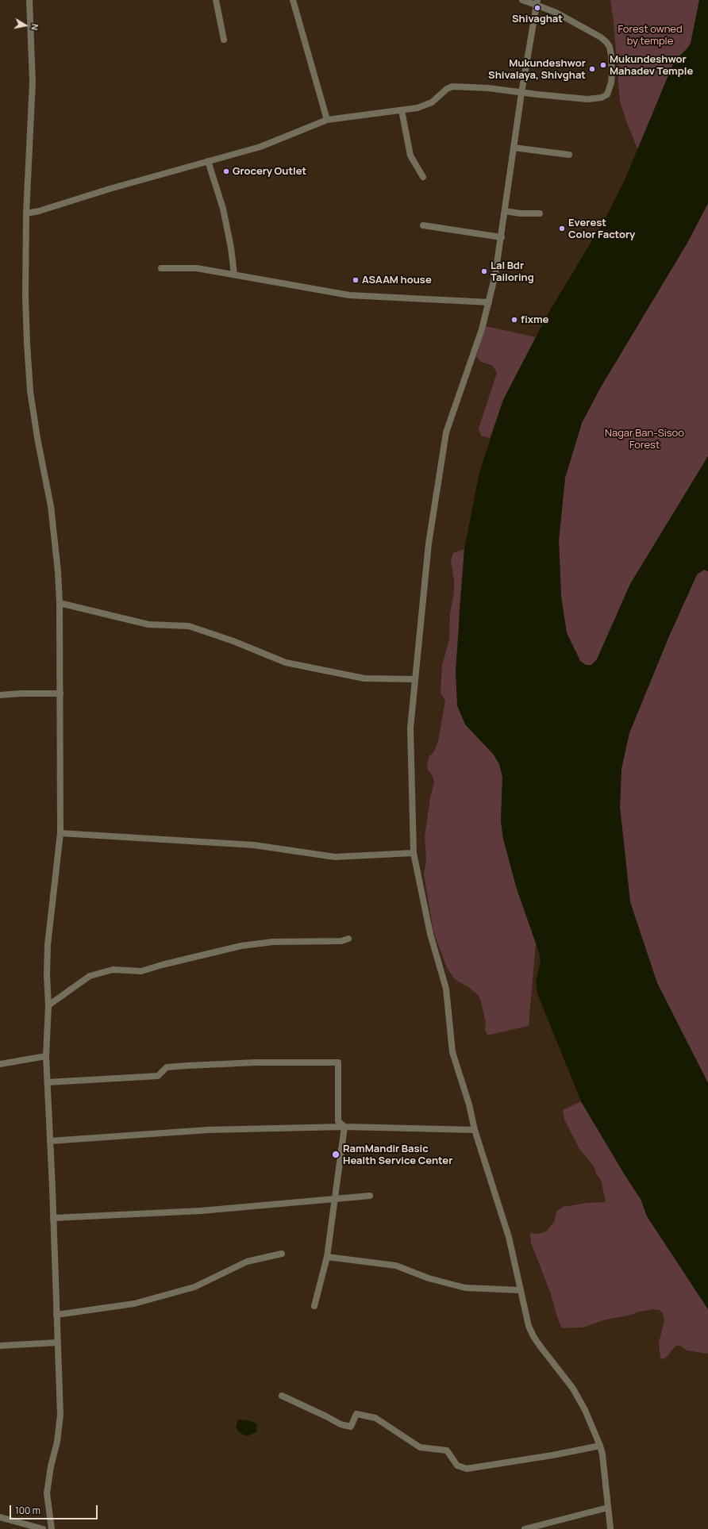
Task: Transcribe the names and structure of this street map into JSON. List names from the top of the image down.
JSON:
{
  "parks": ["Forest owned by temple", "Nagar Ban-Sisoo Forest"],
  "places": [
    "Shivaghat",
    "Mukundeshwor Mahadev Temple",
    "Mukundeshwor Shivalaya, Shivghat",
    "Grocery Outlet",
    "Everest Color Factory",
    "Lal Bdr Tailoring",
    "ASAAM house",
    "fixme",
    "RamMandir Basic Health Service Center"
  ],
  "scale_bar": "100 m",
  "north": "right"
}
